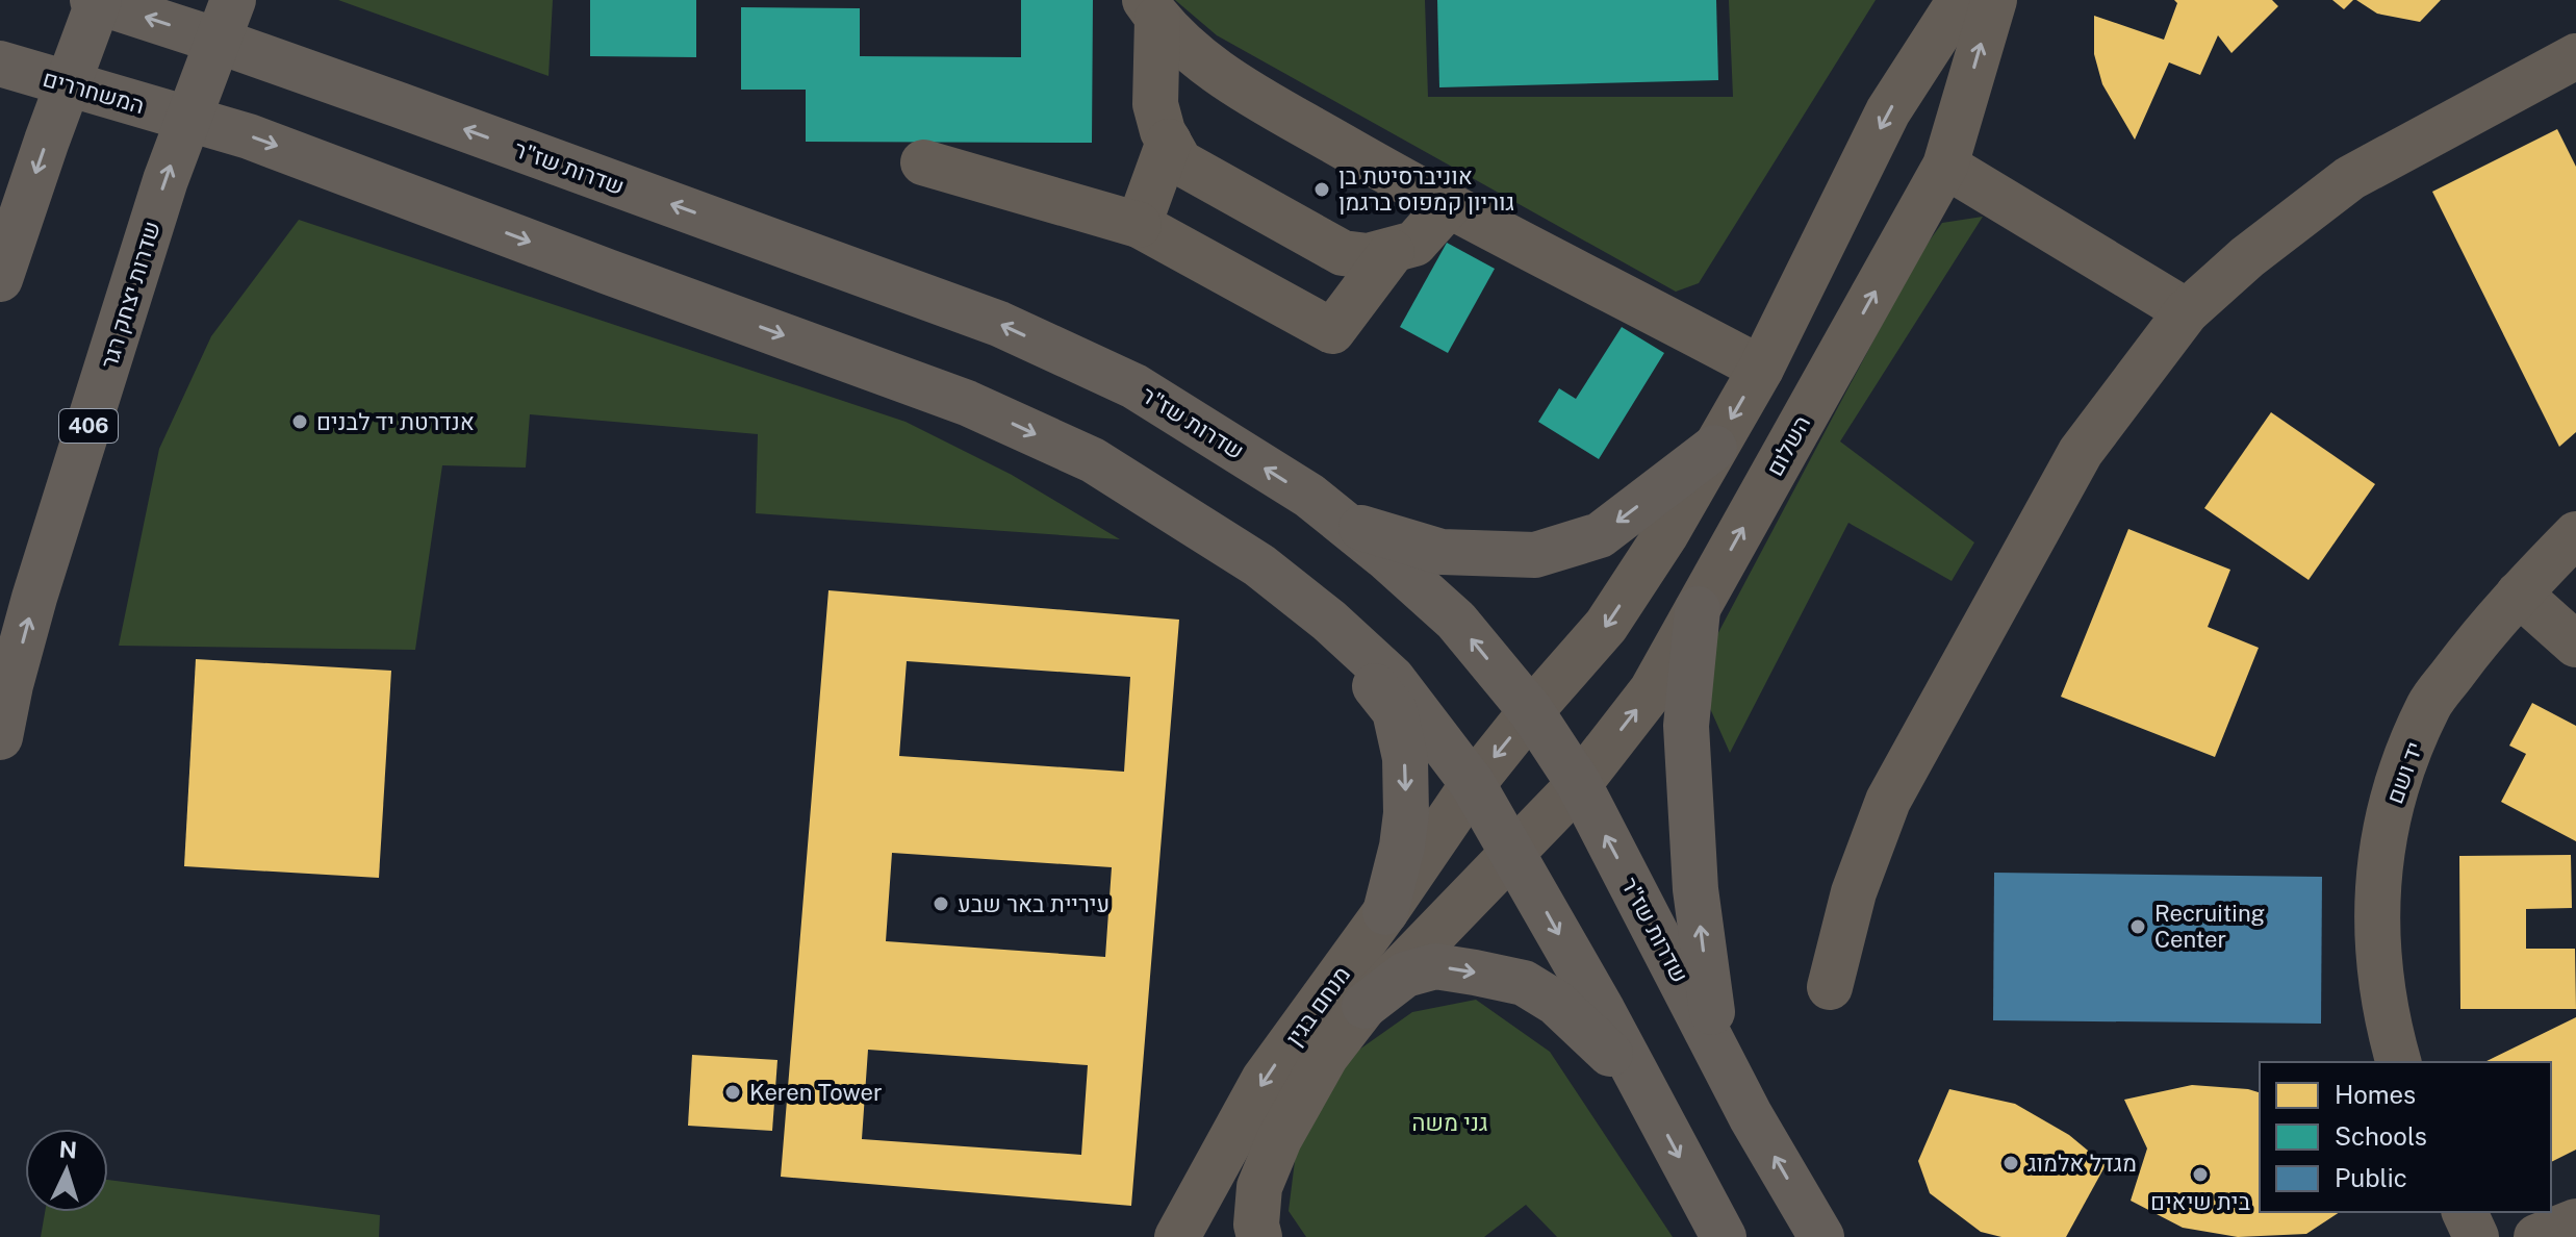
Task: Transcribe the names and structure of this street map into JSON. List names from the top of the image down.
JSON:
{
  "streets": {
    "main road": [
      "המשחררים",
      "שדרות שז\"ר",
      "שדרות יצחק רגר",
      "406"
    ],
    "street": ["השלום", "יד ושם", "מנחם בגין"]
  },
  "crossings": [
    ["המשחררים", "שדרות יצחק רגר"],
    ["שדרות שז\"ר", "שדרות יצחק רגר"],
    ["שדרות שז\"ר", "השלום"],
    ["השלום", "מנחם בגין"]
  ],
  "parks": ["גני משה"],
  "places": [
    "אוניברסיטת בן גוריון קמפוס ברגמן",
    "אנדרטת יד לבנים",
    "עיריית באר שבע",
    "Recruiting Center",
    "Keren Tower",
    "מגדל אלמוג",
    "בית שיאים"
  ],
  "legend": ["Homes", "Schools", "Public"],
  "north": "top"
}
